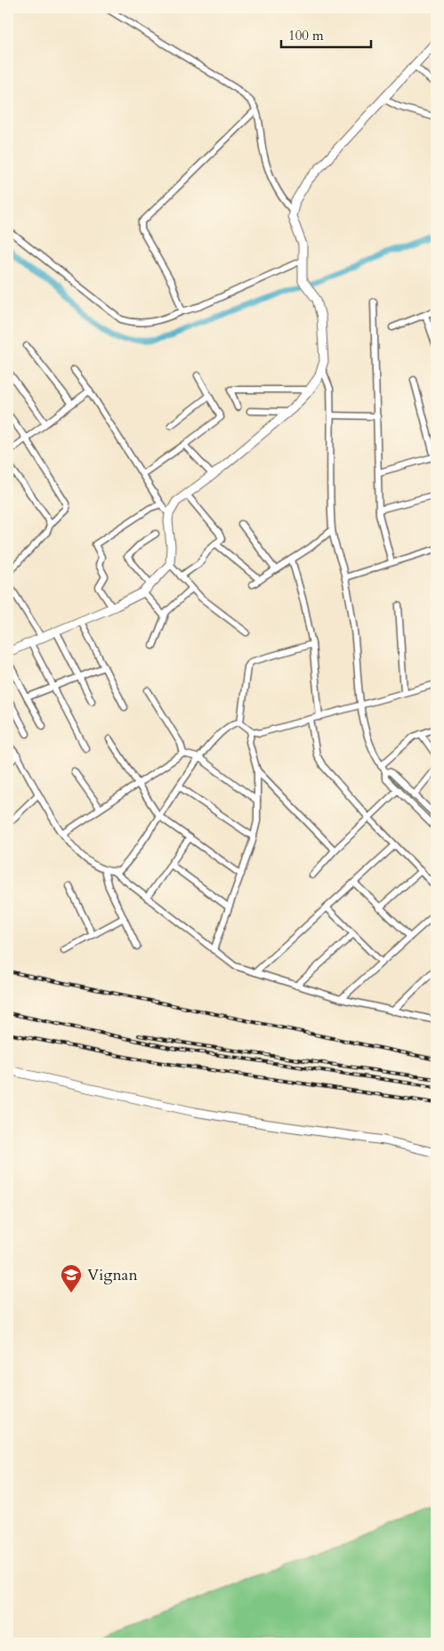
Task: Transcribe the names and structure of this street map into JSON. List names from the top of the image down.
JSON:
{
  "places": {
    "school or university": ["Vignan"]
  },
  "scale_bar": "100 m"
}
